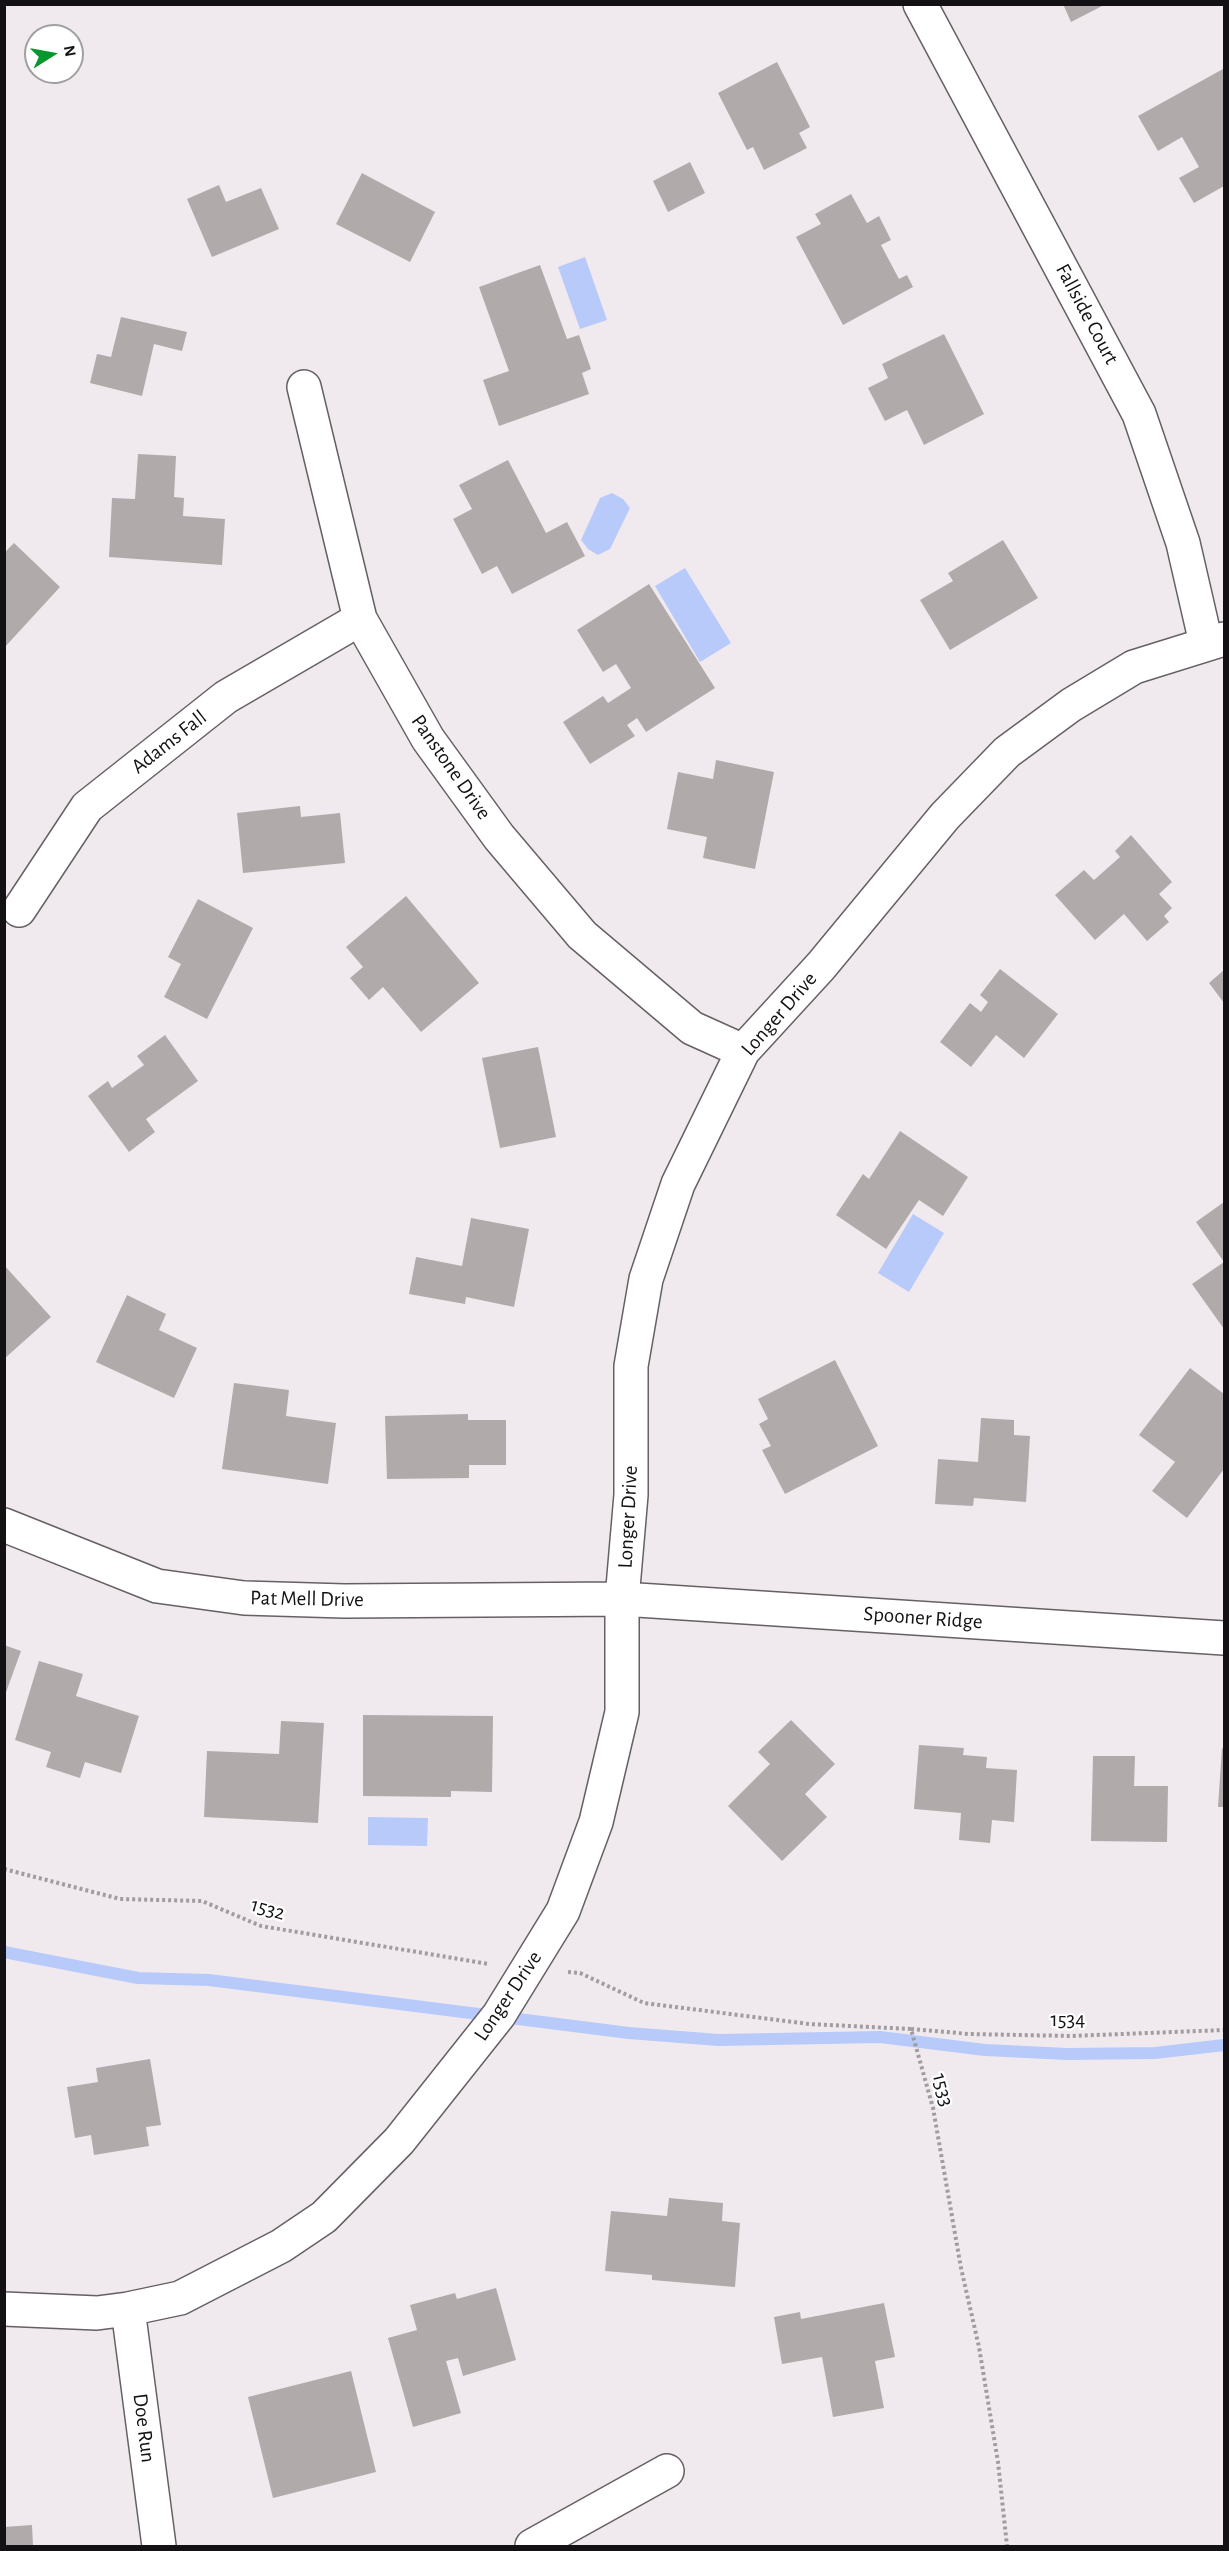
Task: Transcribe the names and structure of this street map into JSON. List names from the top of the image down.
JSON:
{
  "streets": {
    "street": [
      "Fallside Court",
      "Adams Fall",
      "Panstone Drive",
      "Longer Drive",
      "Pat Mell Drive",
      "Spooner Ridge",
      "Doe Run"
    ],
    "path": ["1532", "1534", "1533"]
  },
  "crossings": [
    ["Fallside Court", "Longer Drive"],
    ["Adams Fall", "Panstone Drive"],
    ["Panstone Drive", "Longer Drive"],
    ["Longer Drive", "Pat Mell Drive"],
    ["Longer Drive", "Spooner Ridge"],
    ["Longer Drive", "1532"],
    ["Longer Drive", "Doe Run"],
    ["Pat Mell Drive", "Spooner Ridge"],
    ["1534", "1533"]
  ],
  "north": "right"
}
